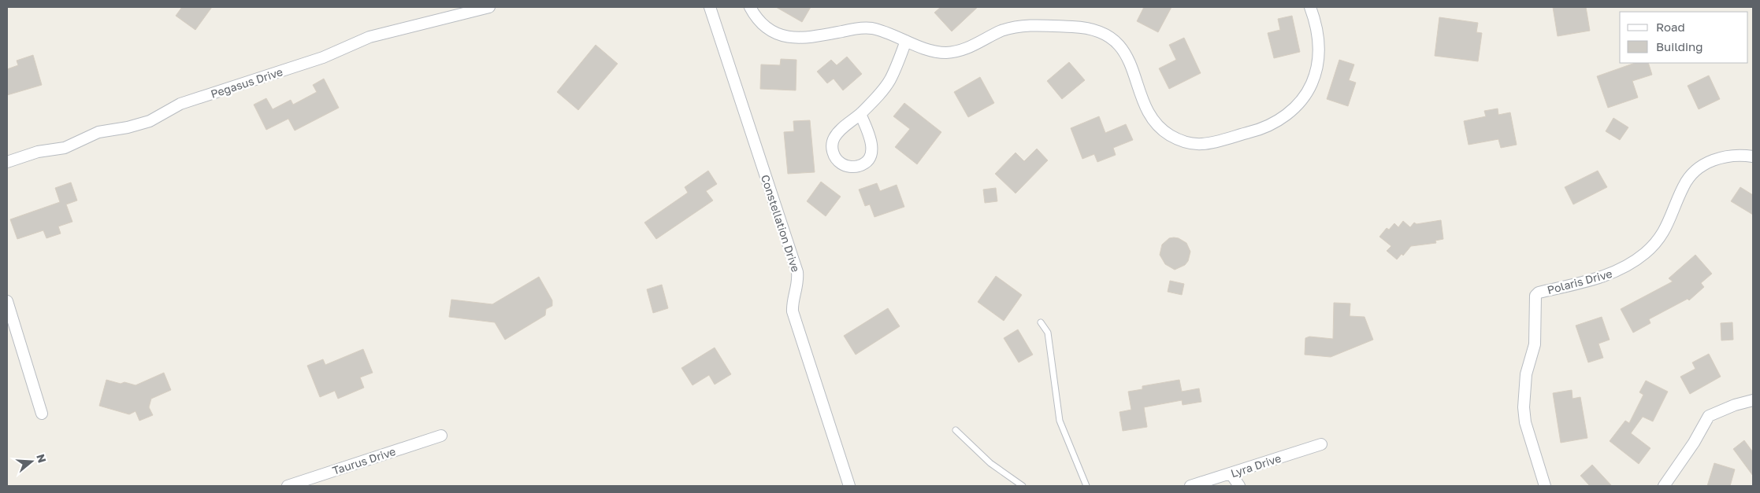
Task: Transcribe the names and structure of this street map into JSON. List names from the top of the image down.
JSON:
{
  "streets": {
    "street": [
      "Pegasus Drive",
      "Constellation Drive",
      "Polaris Drive",
      "Taurus Drive",
      "Lyra Drive"
    ]
  },
  "legend": ["Road", "Building"],
  "north": "right"
}
